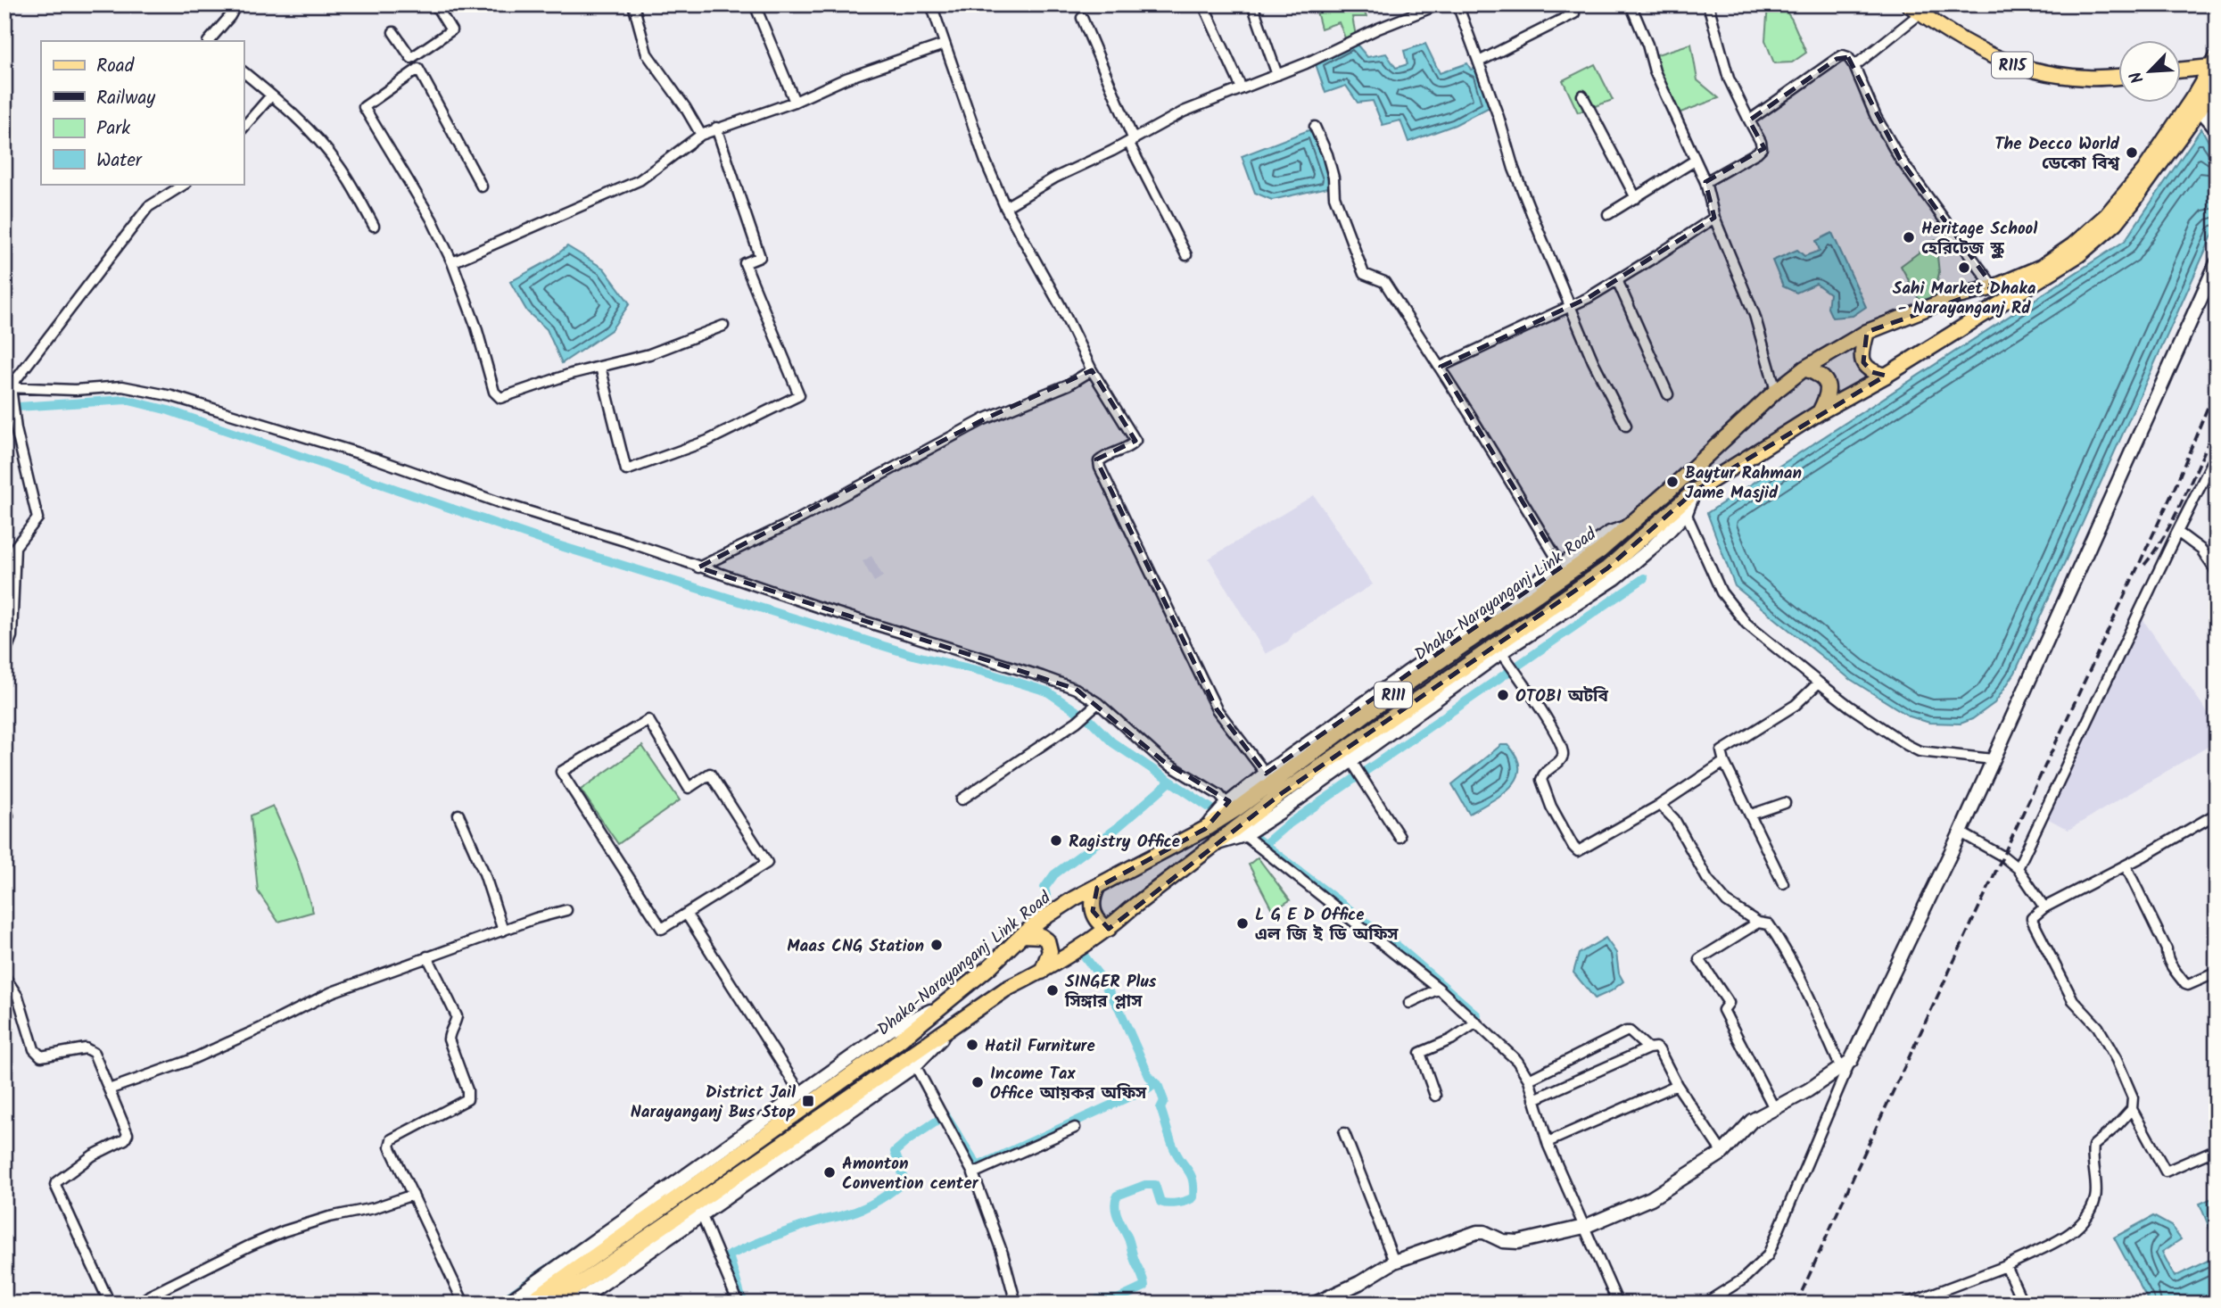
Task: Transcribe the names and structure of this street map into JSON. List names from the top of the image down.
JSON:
{
  "streets": {
    "main road": ["R115", "Dhaka-Narayanganj Link Road", "R111"]
  },
  "places": {
    "other": [
      "The Decco World ডেকো বিশ্ব",
      "Heritage School হেরিটেজ স্কুল",
      "Sahi Market Dhaka - Narayanganj Rd",
      "Baytur Rahman Jame Masjid",
      "OTOBI অটবি",
      "Ragistry Office",
      "L G E D Office এল জি ই ডি অফিস",
      "Maas CNG Station",
      "SINGER Plus সিঙ্গার প্লাস",
      "Hatil Furniture",
      "Income Tax Office আয়কর অফিস",
      "Amonton Convention center"
    ],
    "transit": ["District Jail Narayanganj Bus Stop"]
  },
  "legend": [
    "Road",
    "Railway",
    "Park",
    "Water"
  ],
  "north": "bottom left"
}
